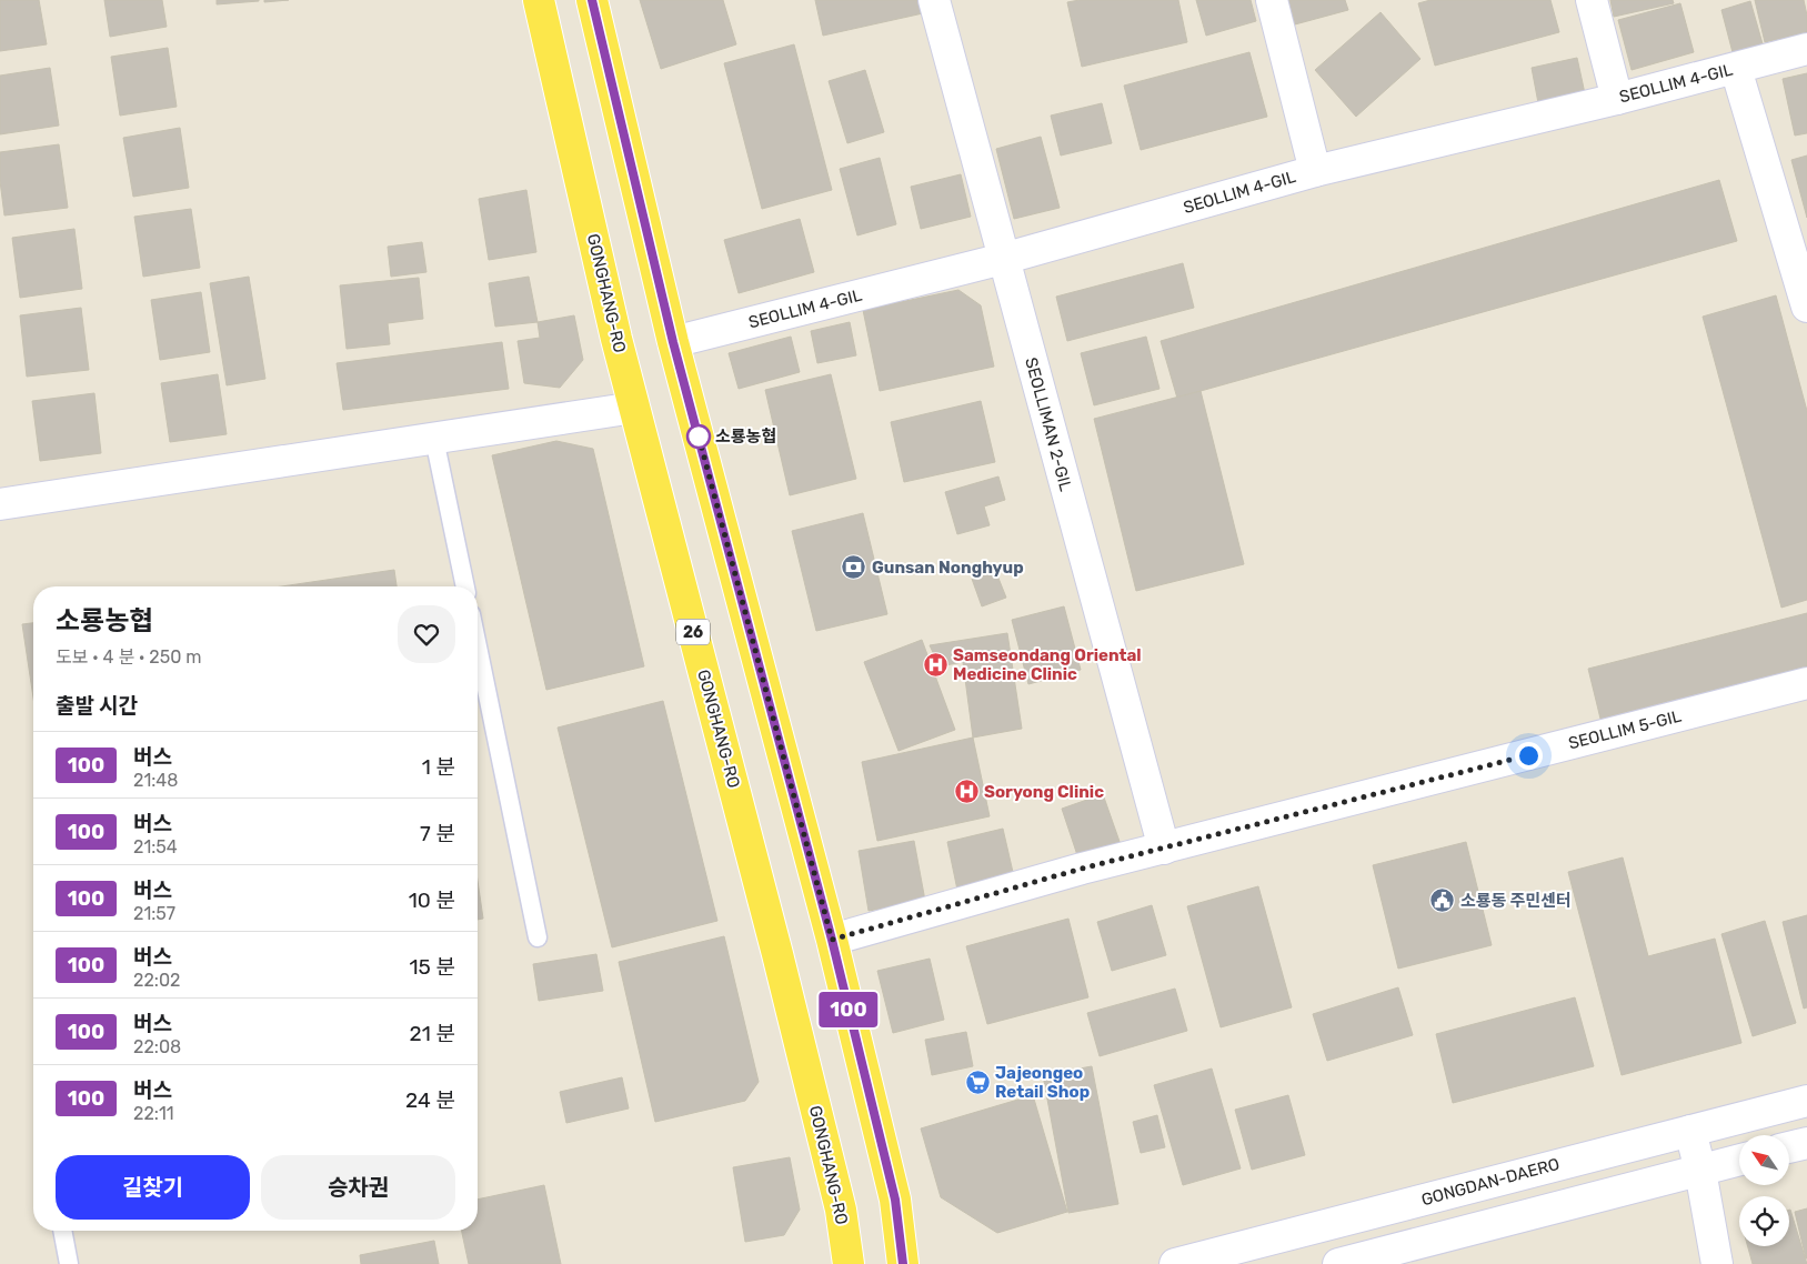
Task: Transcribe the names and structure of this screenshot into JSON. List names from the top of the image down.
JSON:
{
  "streets": {
    "main road": ["GONGHANG-RO", "26"],
    "street": [
      "SEOLLIM 4-GIL",
      "SEOLLIMAN 2-GIL",
      "SEOLLIM 5-GIL",
      "GONGDAN-DAERO"
    ]
  },
  "crossings": [
    ["SEOLLIM 4-GIL", "SEOLLIMAN 2-GIL"],
    ["SEOLLIMAN 2-GIL", "SEOLLIM 5-GIL"]
  ],
  "places": {
    "other": ["소룡농협"],
    "bank": ["Gunsan Nonghyup"],
    "hospital": ["Samseondang Oriental Medicine Clinic", "Soryong Clinic"],
    "public building": ["소룡동 주민센터"],
    "supermarket": ["Jajeongeo Retail Shop"]
  },
  "lines": ["bus line 100"],
  "north": "top left",
  "page": {
    "on_map": "100",
    "heading": [
      ["소룡농협", "도보 · 4 분 · 250 m"],
      "출발 시간"
    ],
    "list": [
      {
        "mark": "100",
        "name": "버스",
        "note": "21:48",
        "value": "1 분"
      },
      {
        "mark": "100",
        "name": "버스",
        "note": "21:54",
        "value": "7 분"
      },
      {
        "mark": "100",
        "name": "버스",
        "note": "21:57",
        "value": "10 분"
      },
      {
        "mark": "100",
        "name": "버스",
        "note": "22:02",
        "value": "15 분"
      },
      {
        "mark": "100",
        "name": "버스",
        "note": "22:08",
        "value": "21 분"
      },
      {
        "mark": "100",
        "name": "버스",
        "note": "22:11",
        "value": "24 분"
      }
    ],
    "buttons": ["길찾기", "승차권"]
  }
}
